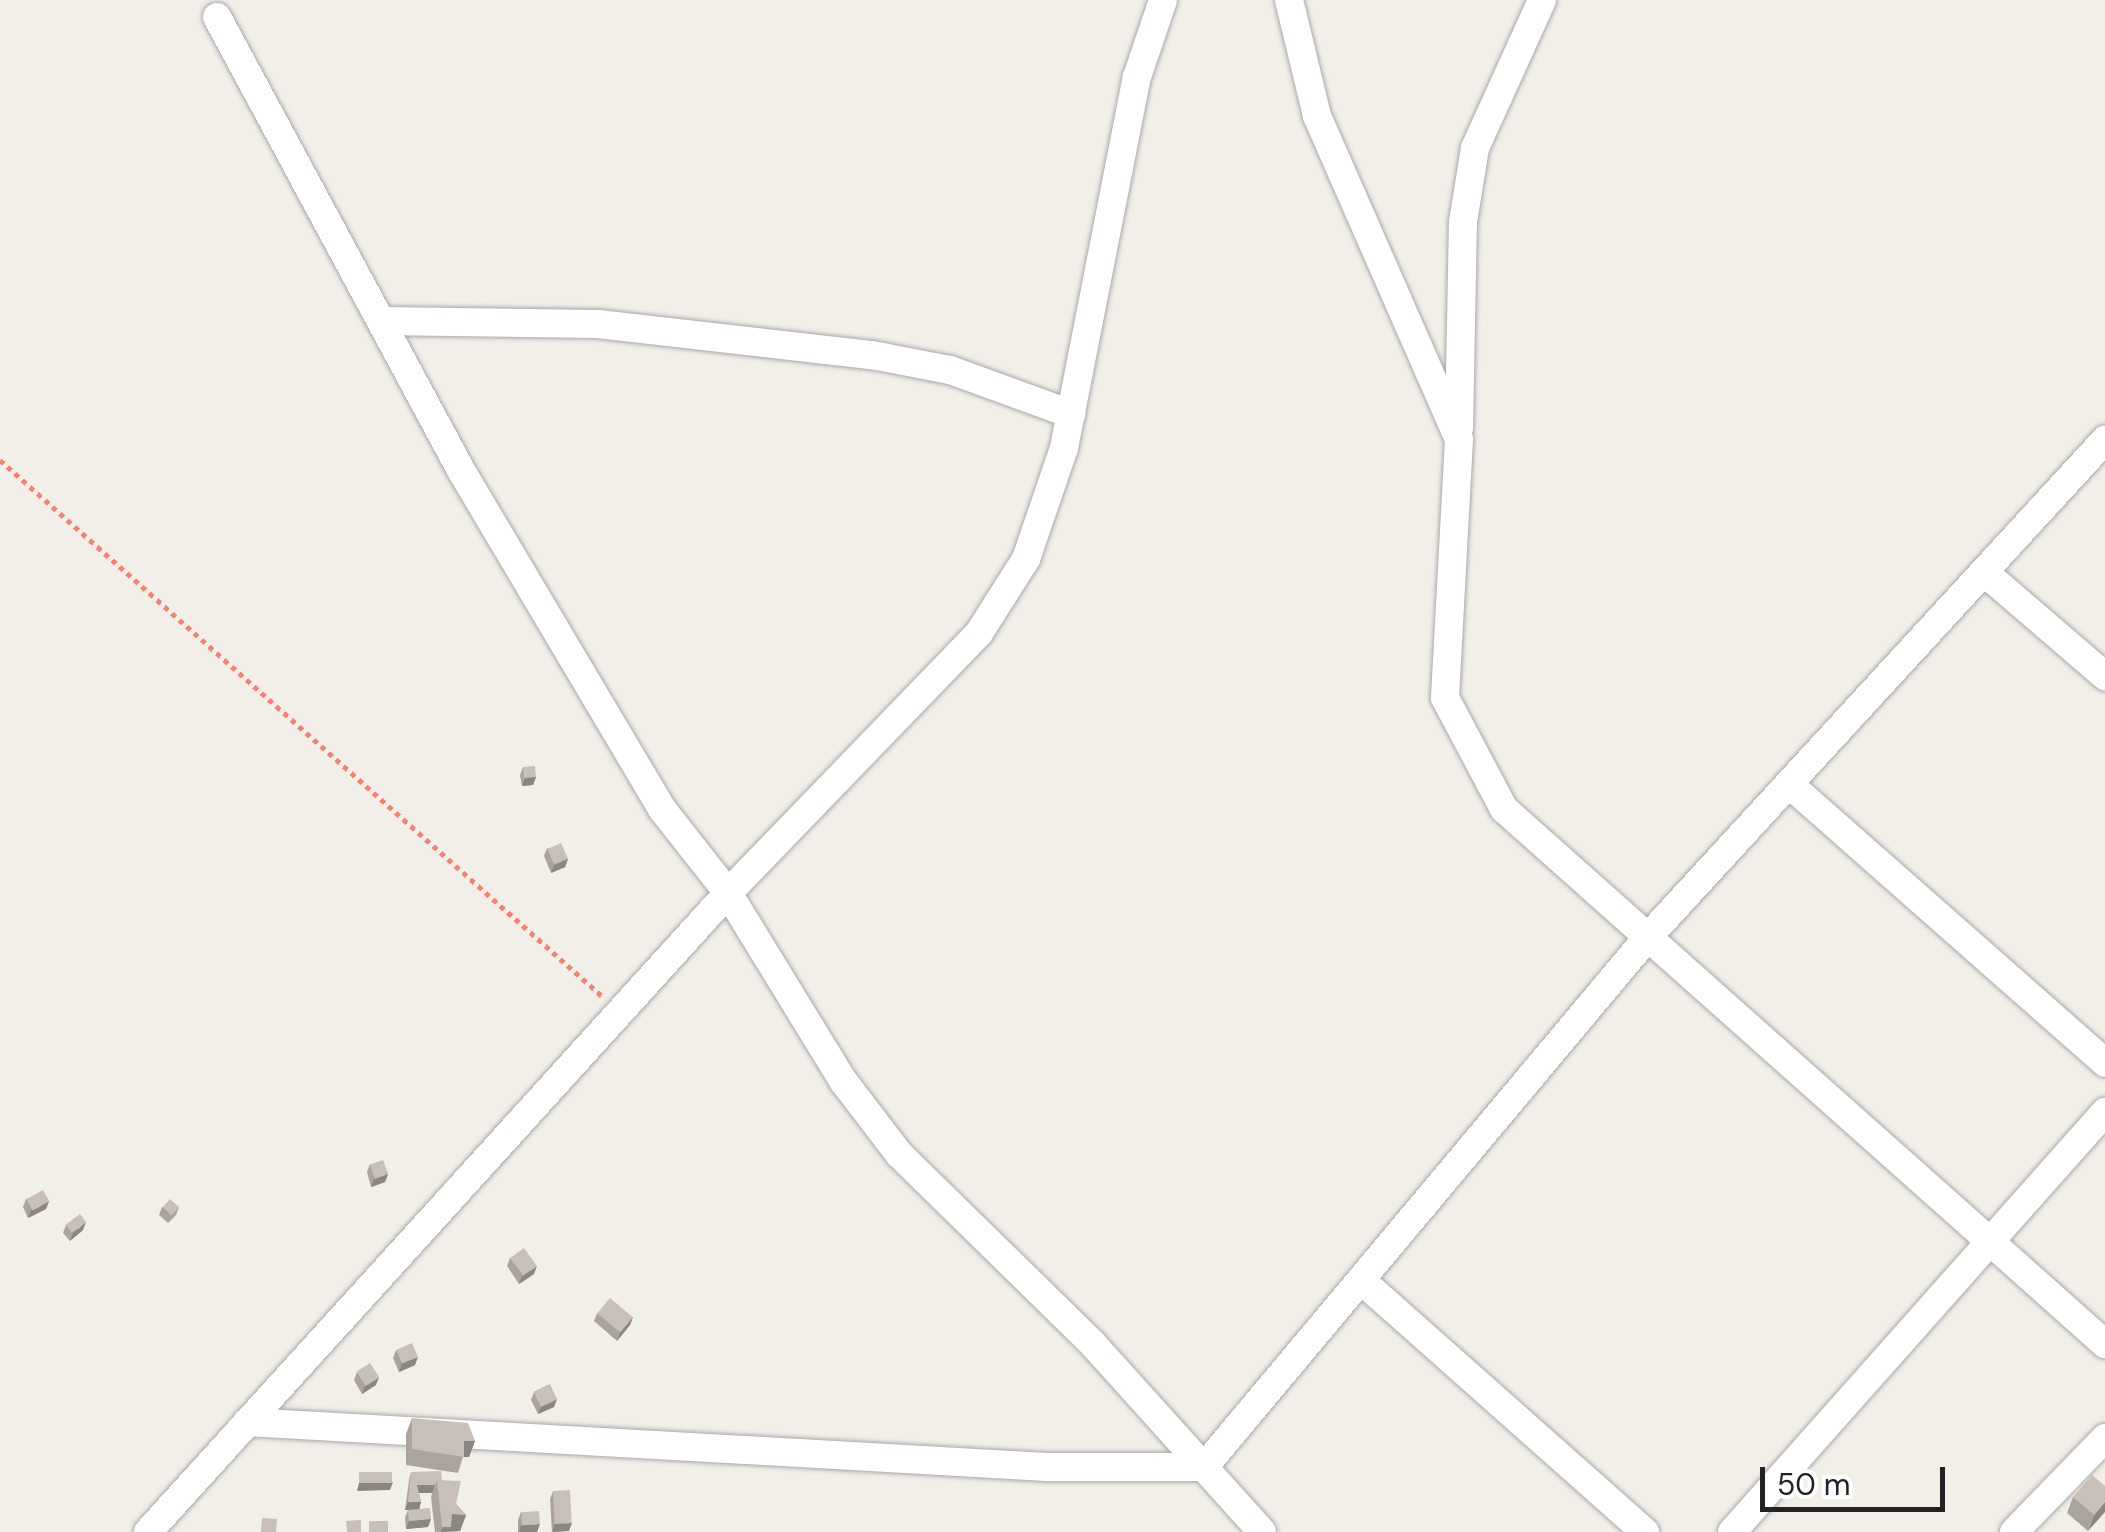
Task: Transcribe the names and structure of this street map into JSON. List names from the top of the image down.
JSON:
{
  "scale_bar": "50 m"
}
